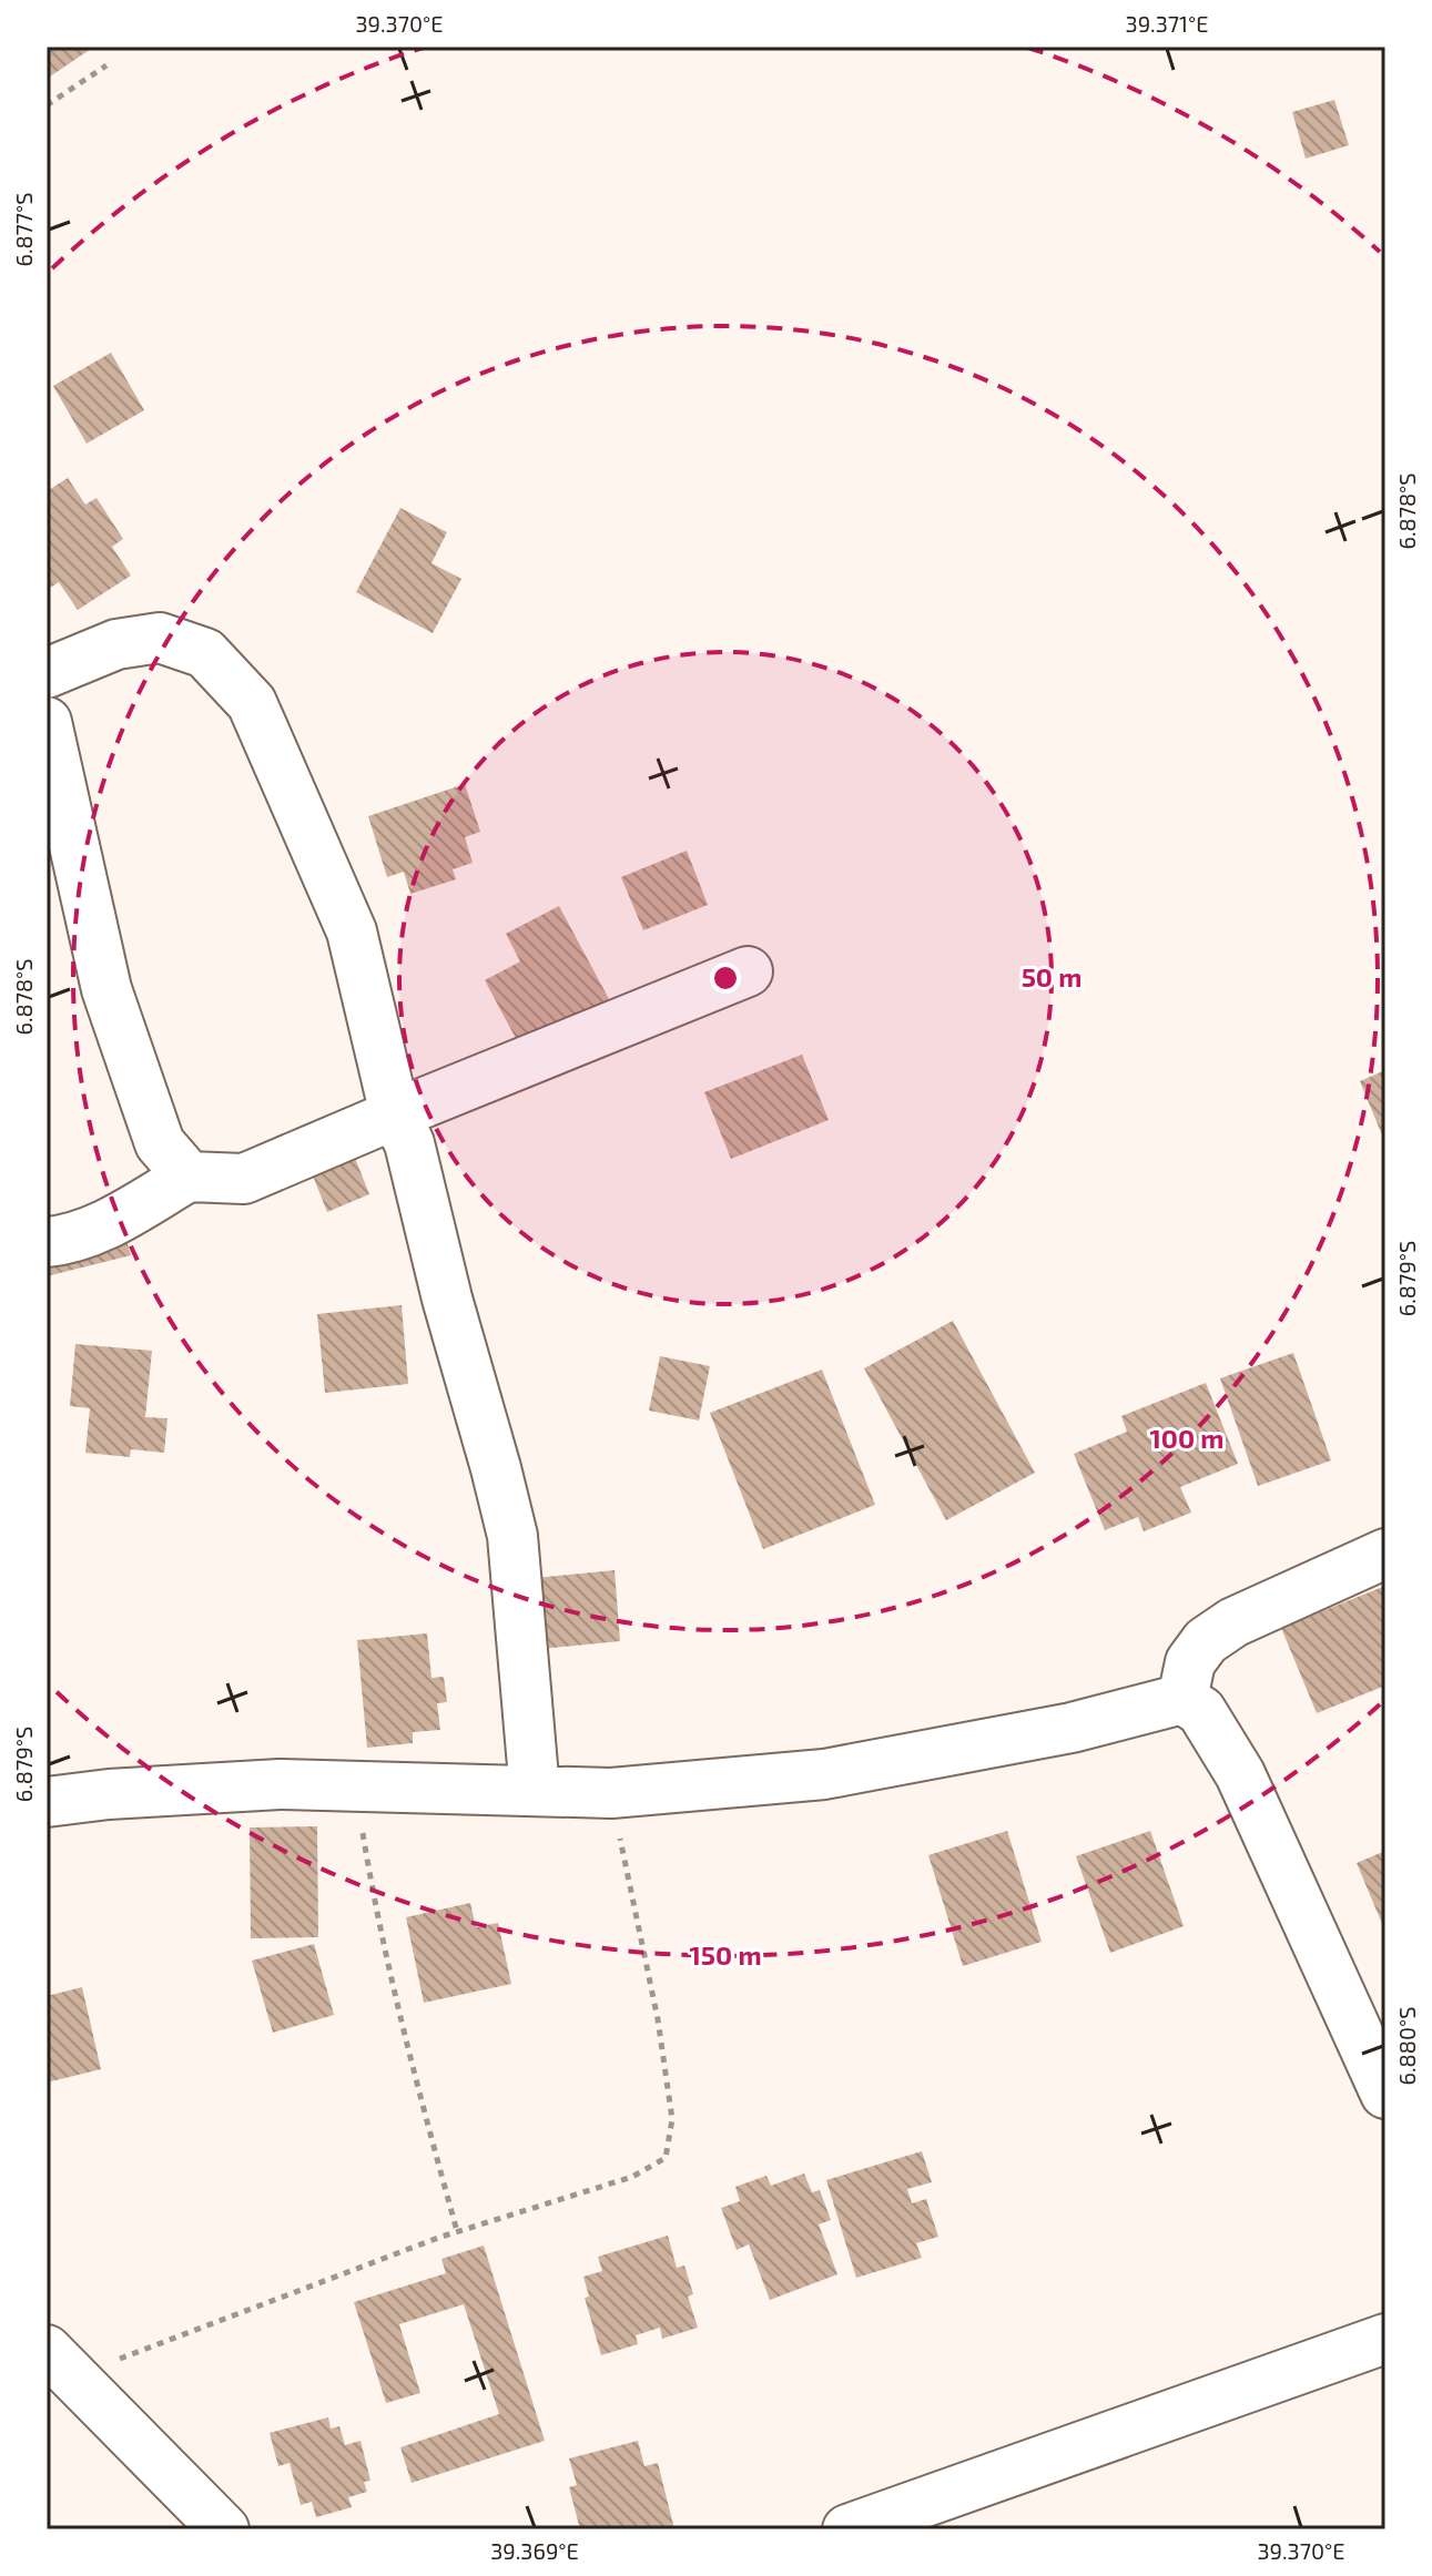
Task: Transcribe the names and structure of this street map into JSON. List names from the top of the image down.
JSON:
{
  "coordinates": [
    "39.370°E",
    "39.371°E",
    "6.877°S",
    "6.878°S",
    "6.879°S",
    "6.880°S",
    "39.369°E"
  ],
  "rings": ["50 m", "100 m", "150 m"]
}
